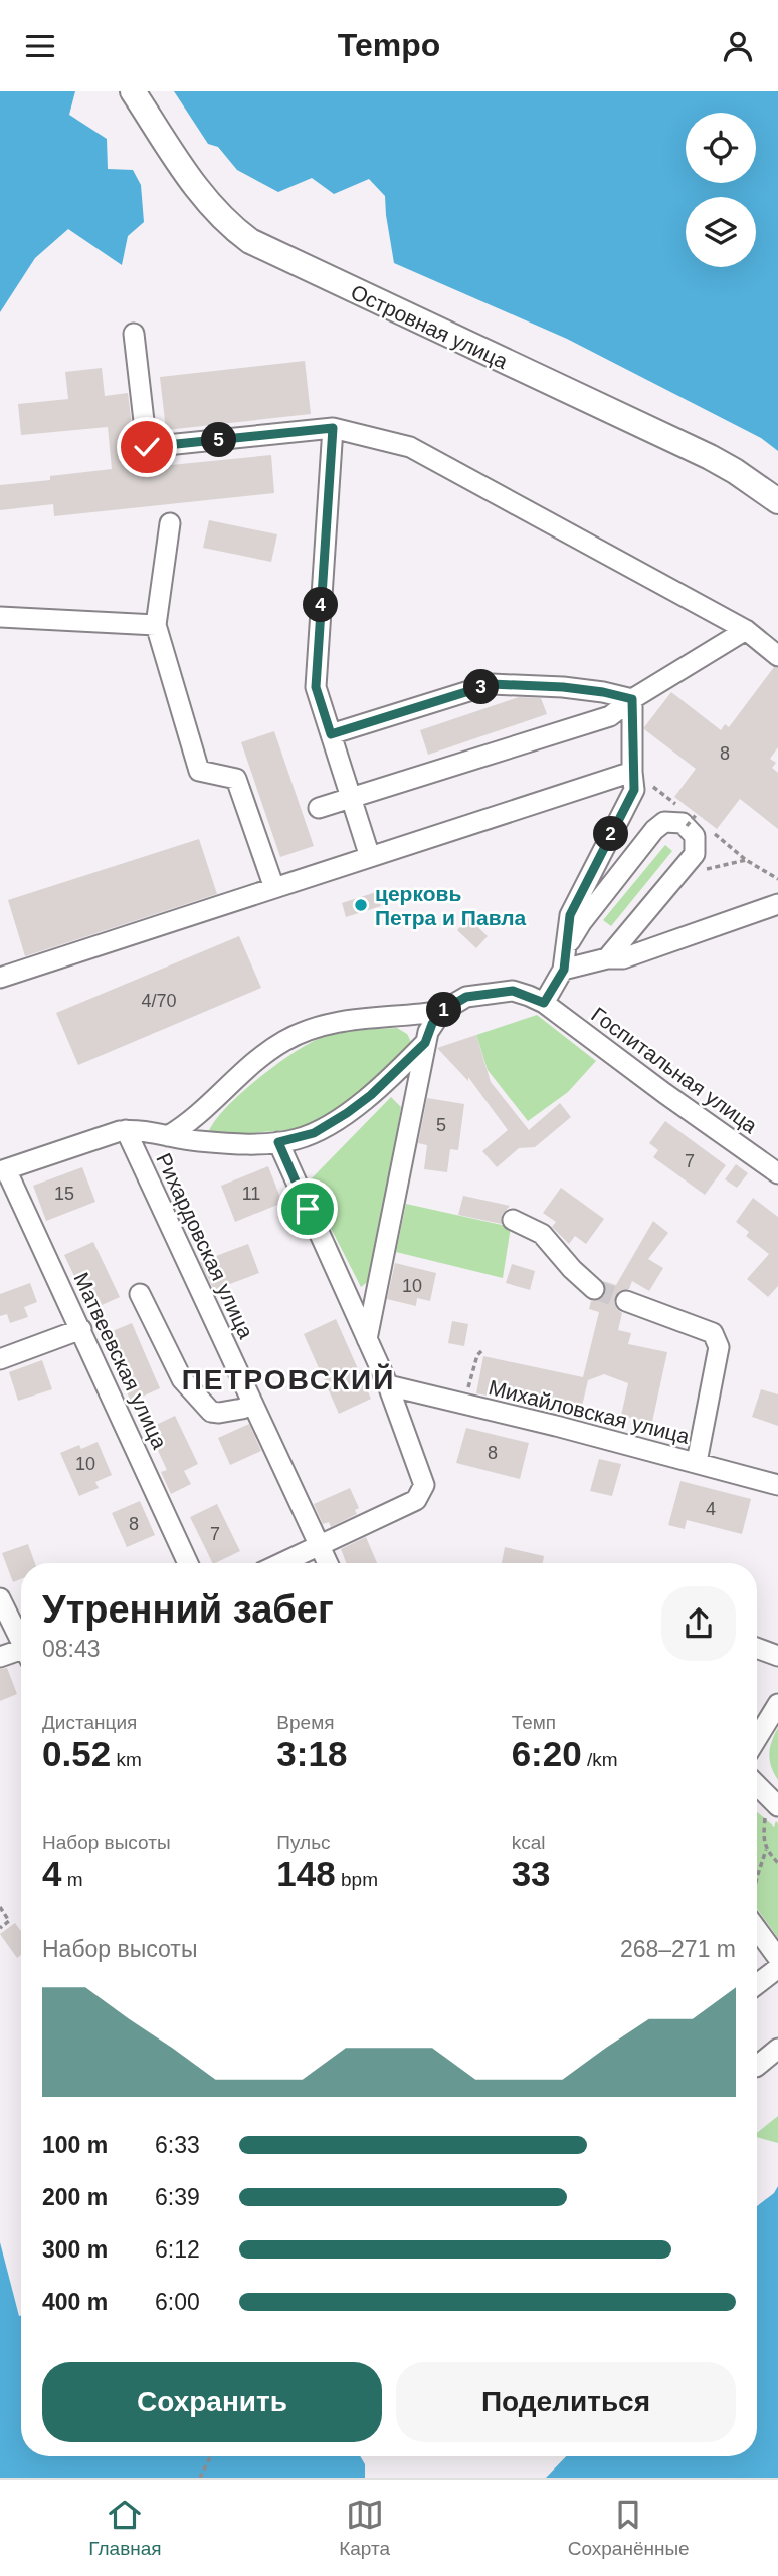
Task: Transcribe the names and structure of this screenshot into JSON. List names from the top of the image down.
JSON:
{
  "streets": {
    "main road": ["Островная улица"],
    "street": [
      "Госпитальная улица",
      "Рихардовская улица",
      "Матвеевская улица",
      "Михайловская улица"
    ]
  },
  "districts": ["ПЕТРОВСКИЙ"],
  "places": ["церковь Петра и Павла"],
  "house_numbers": [
    "8",
    "4/70",
    "5",
    "7",
    "15",
    "11",
    "10",
    "8",
    "10",
    "4",
    "8",
    "7"
  ],
  "page": {
    "header": "Tempo",
    "pins": [
      "5",
      "4",
      "3",
      "2",
      "1"
    ],
    "heading": ["Утренний забег", "08:43"],
    "stats": [
      ["Дистанция", "0.52 km"],
      ["Время", "3:18"],
      ["Темп", "6:20 /km"],
      ["Набор высоты", "4 m"],
      ["Пульс", "148 bpm"],
      ["kcal", "33"]
    ],
    "chart": ["Набор высоты", "268–271 m"],
    "list": [
      {
        "name": "100 m",
        "note": "6:33"
      },
      {
        "name": "200 m",
        "note": "6:39"
      },
      {
        "name": "300 m",
        "note": "6:12"
      },
      {
        "name": "400 m",
        "note": "6:00"
      }
    ],
    "buttons": ["Сохранить", "Поделиться"],
    "tabs": ["Главная", "Карта", "Сохранённые"]
  }
}
